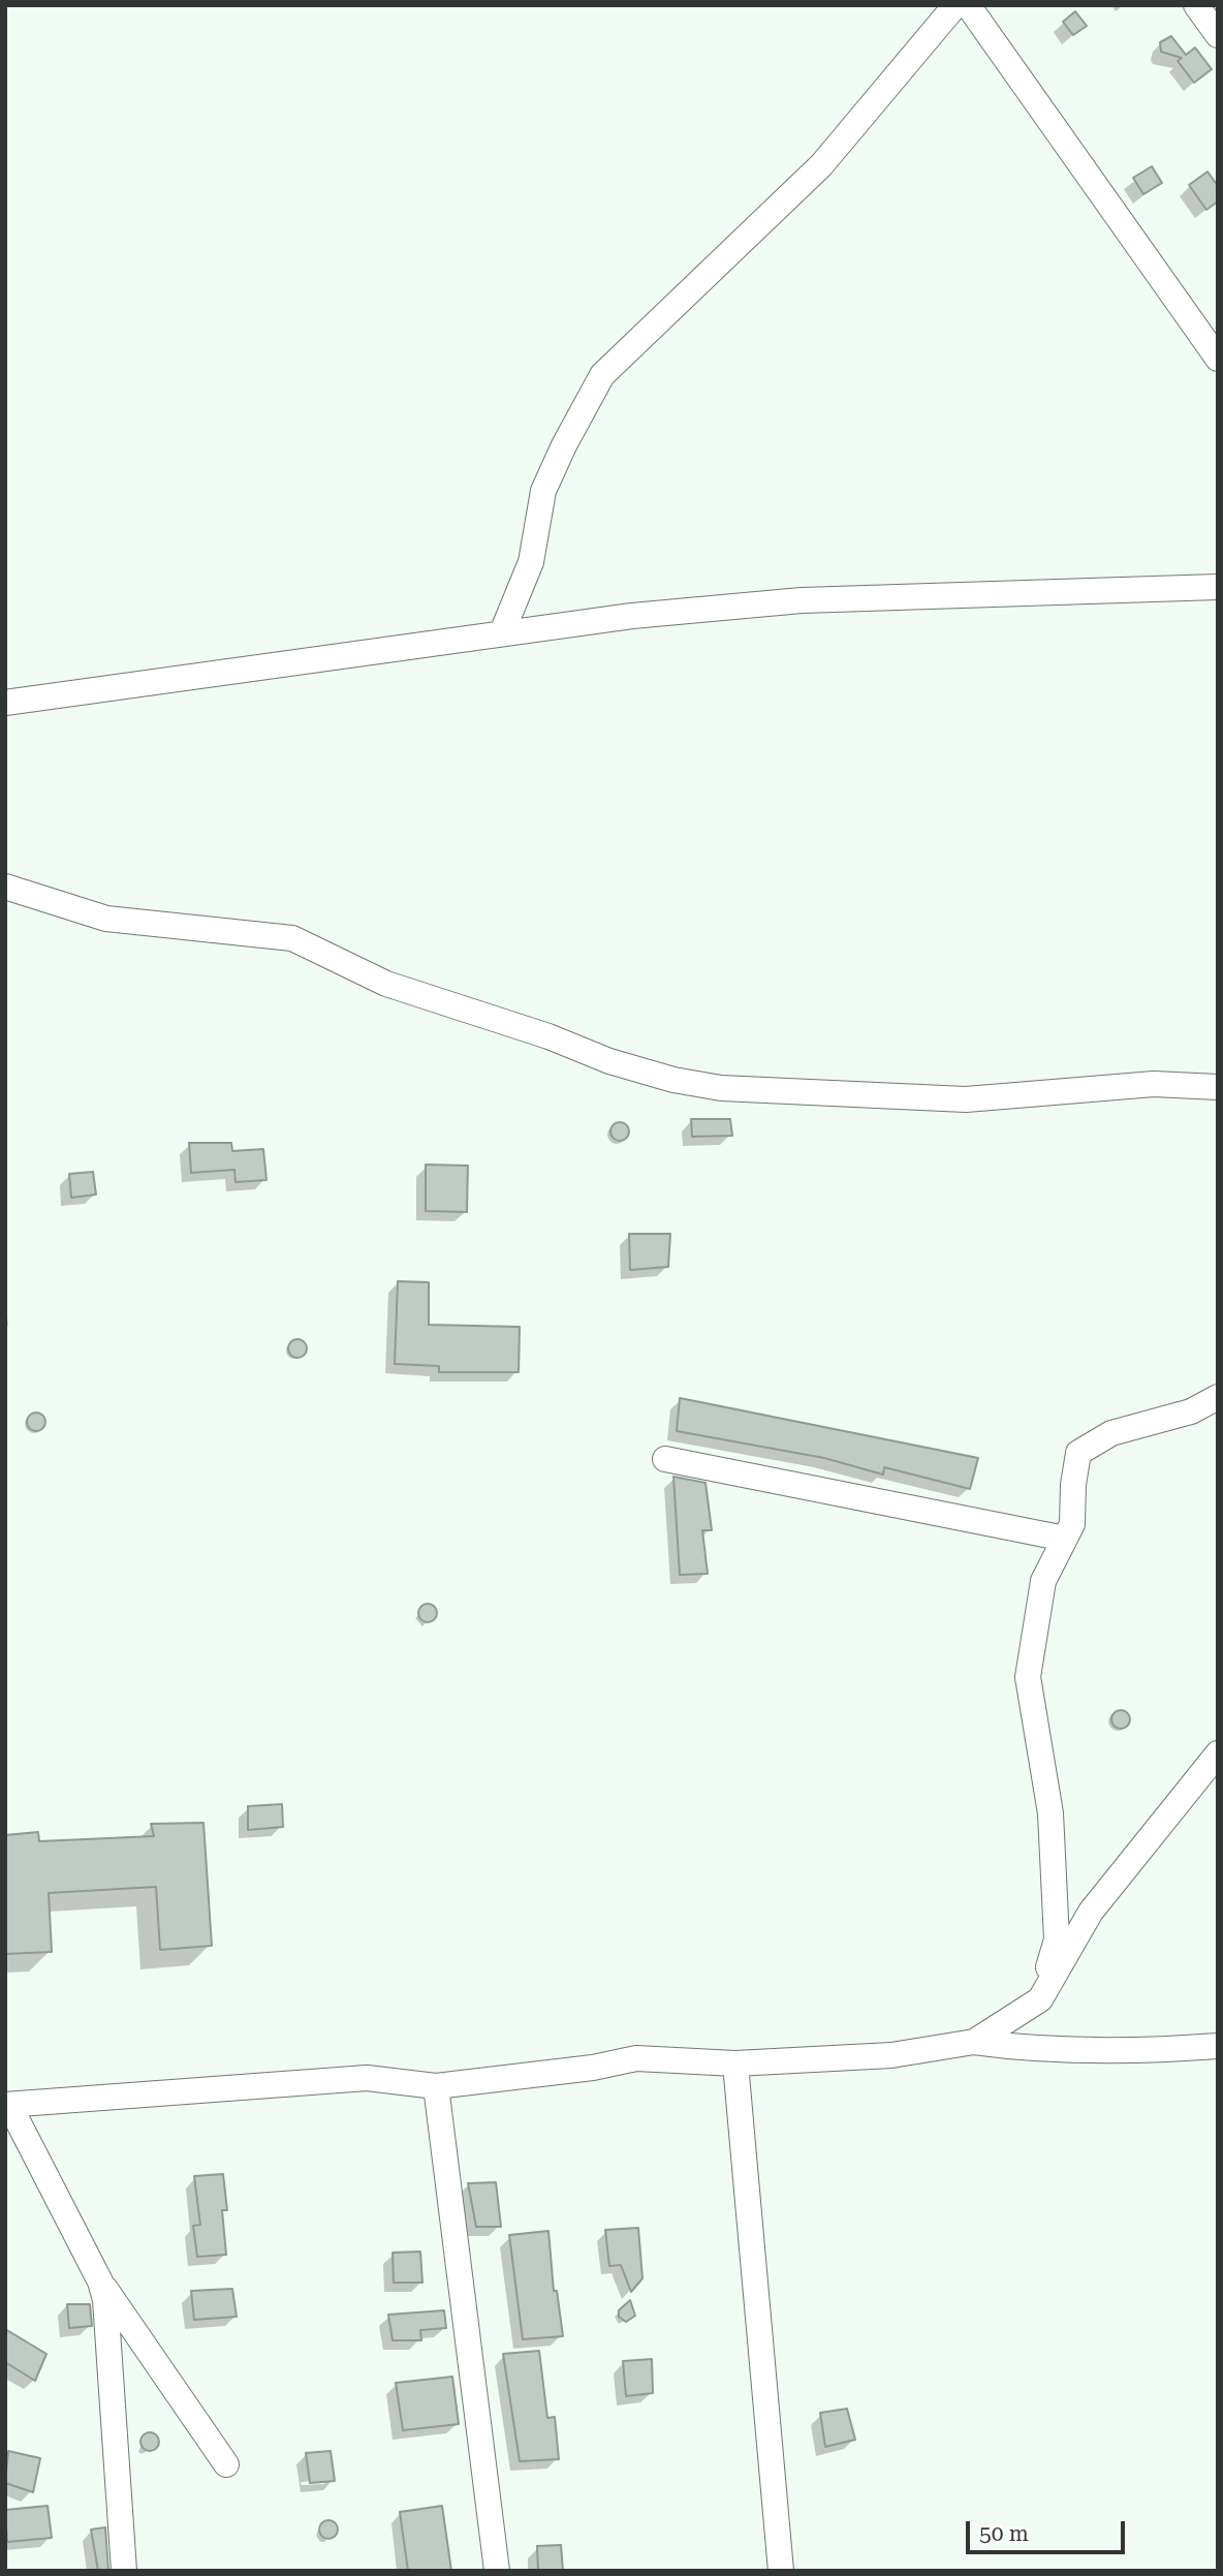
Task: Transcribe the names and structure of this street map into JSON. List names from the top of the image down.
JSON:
{
  "scale_bar": "50 m"
}
